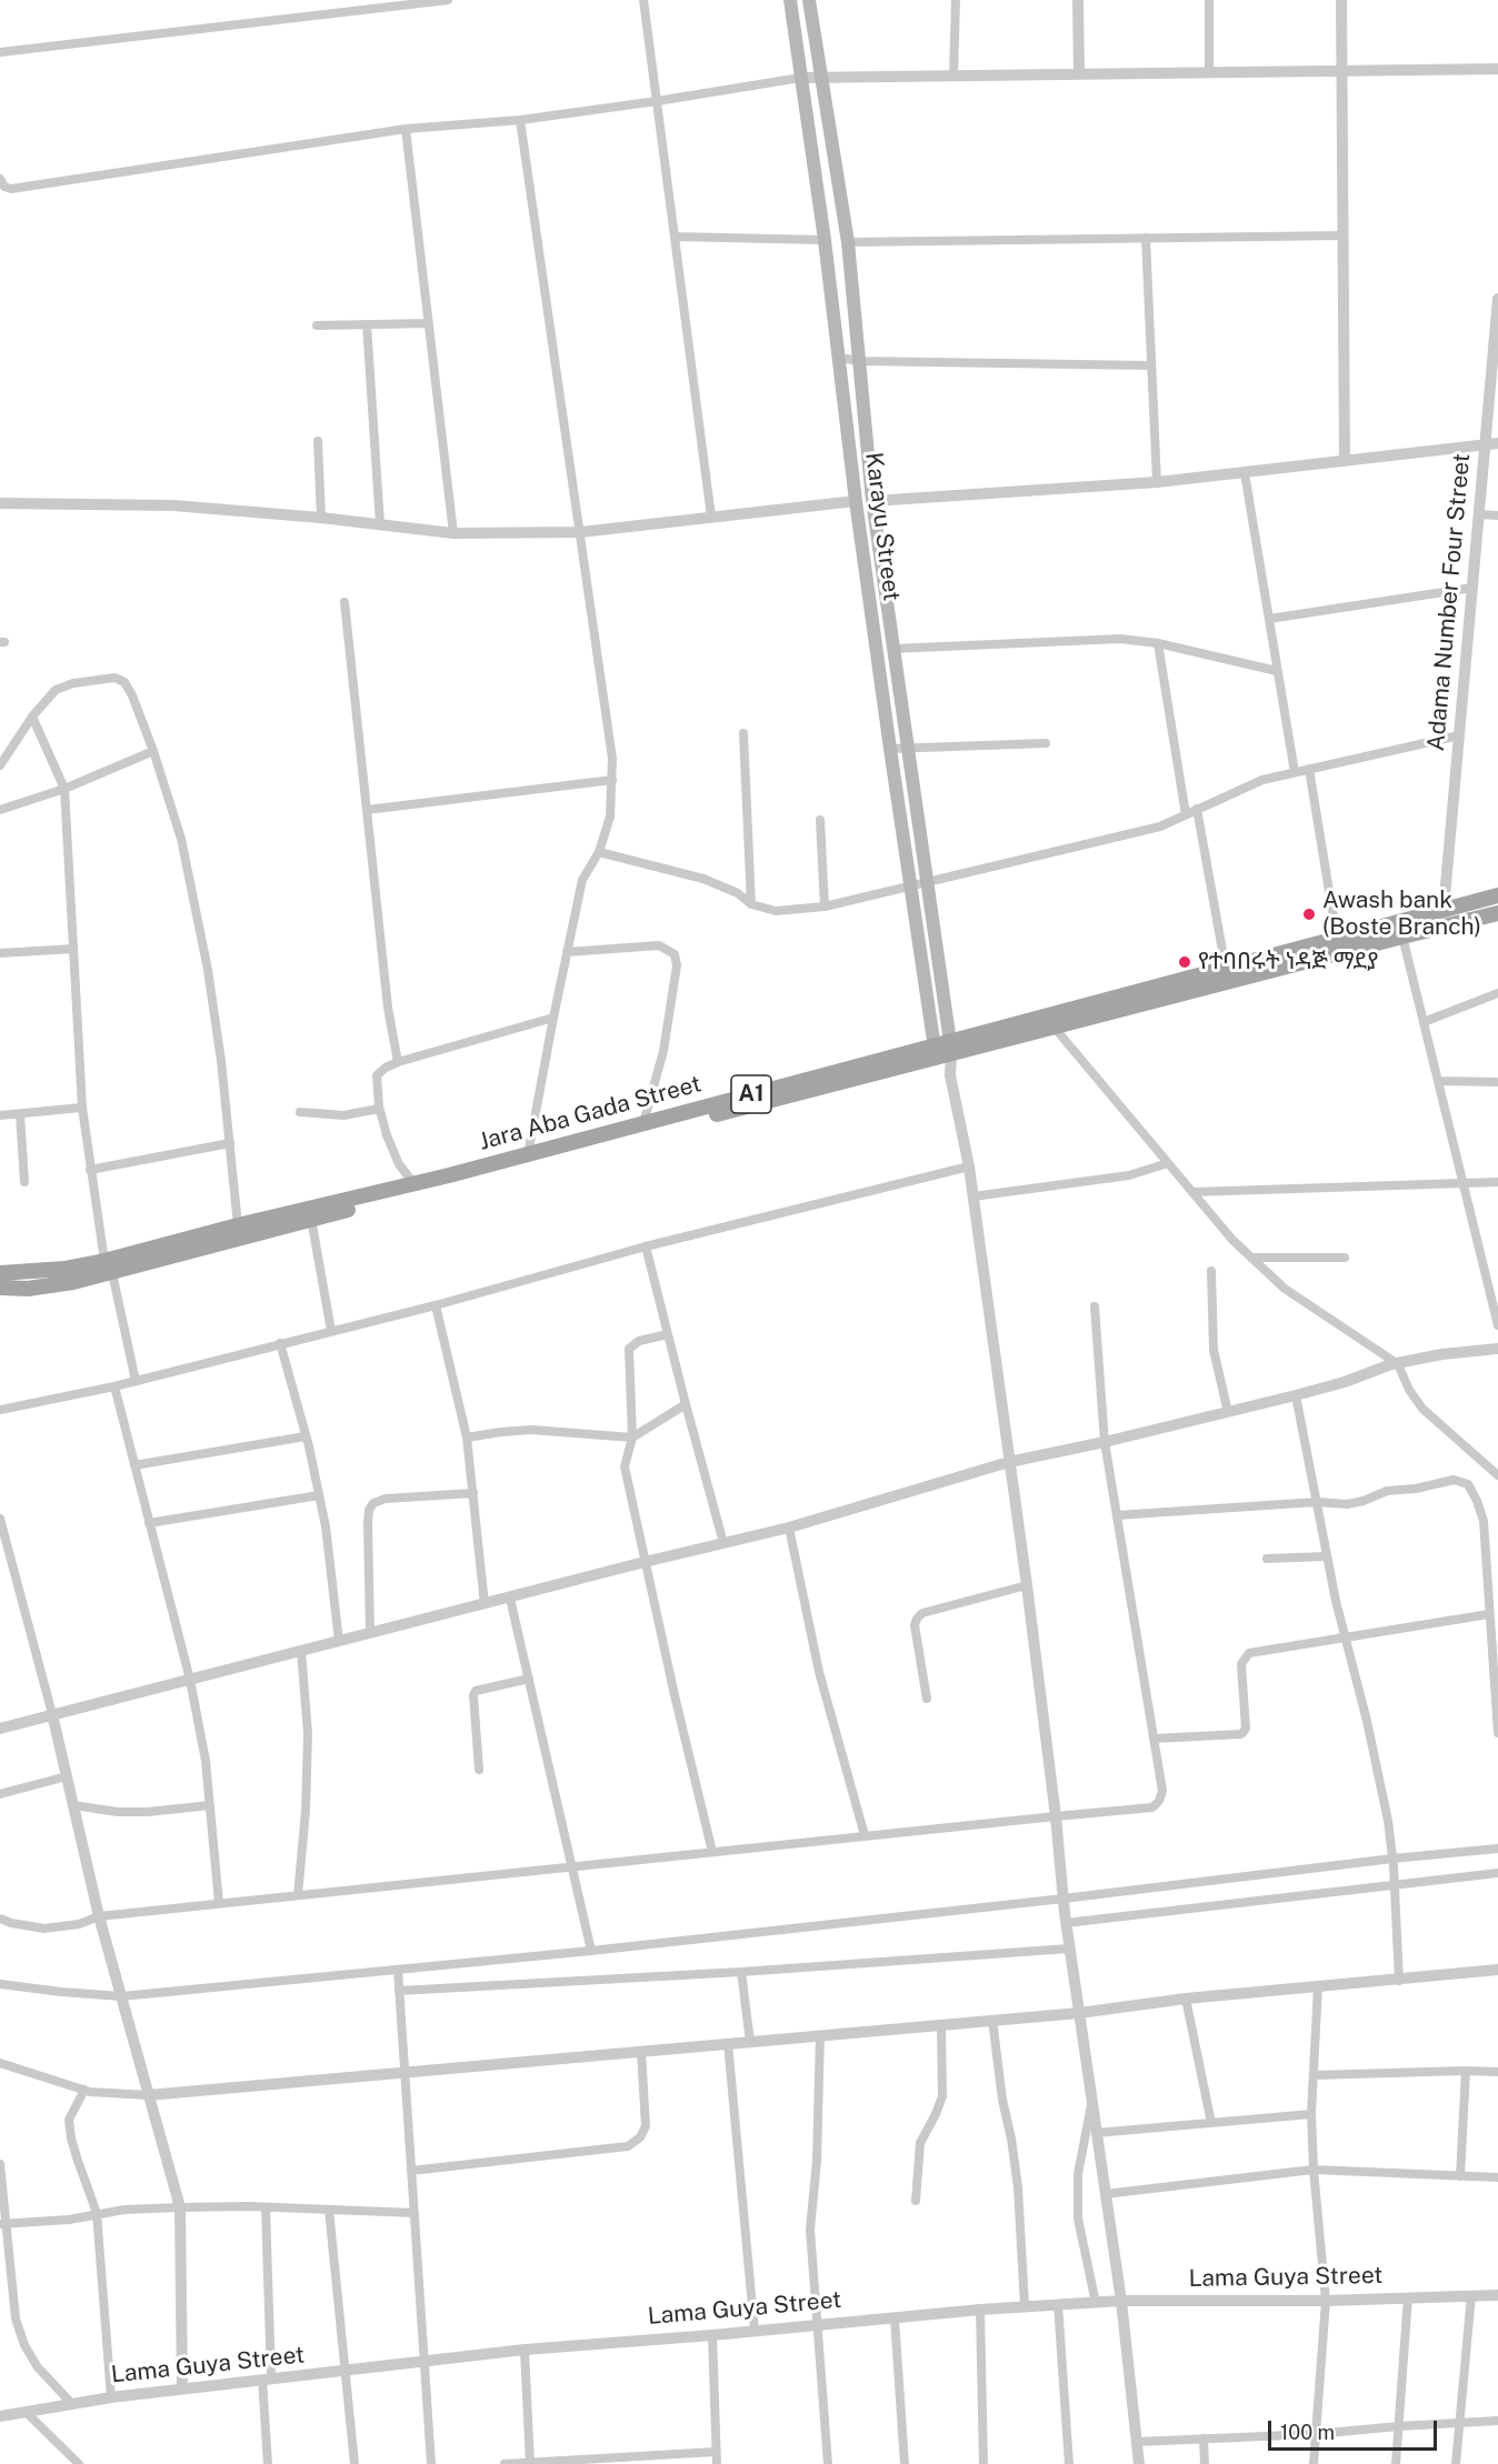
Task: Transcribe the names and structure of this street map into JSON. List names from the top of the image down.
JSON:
{
  "streets": {
    "main road": ["Karayu Street", "A1", "Jara Aba Gada Street"],
    "street": ["Adama Number Four Street", "Lama Guya Street"]
  },
  "crossings": [
    ["Karayu Street", "Jara Aba Gada Street"],
    ["Adama Number Four Street", "Jara Aba Gada Street"]
  ],
  "places": ["Awash bank (Boste Branch)", "የተባበሩት ነዳጅ ማደያ"],
  "scale_bar": "100 m"
}
